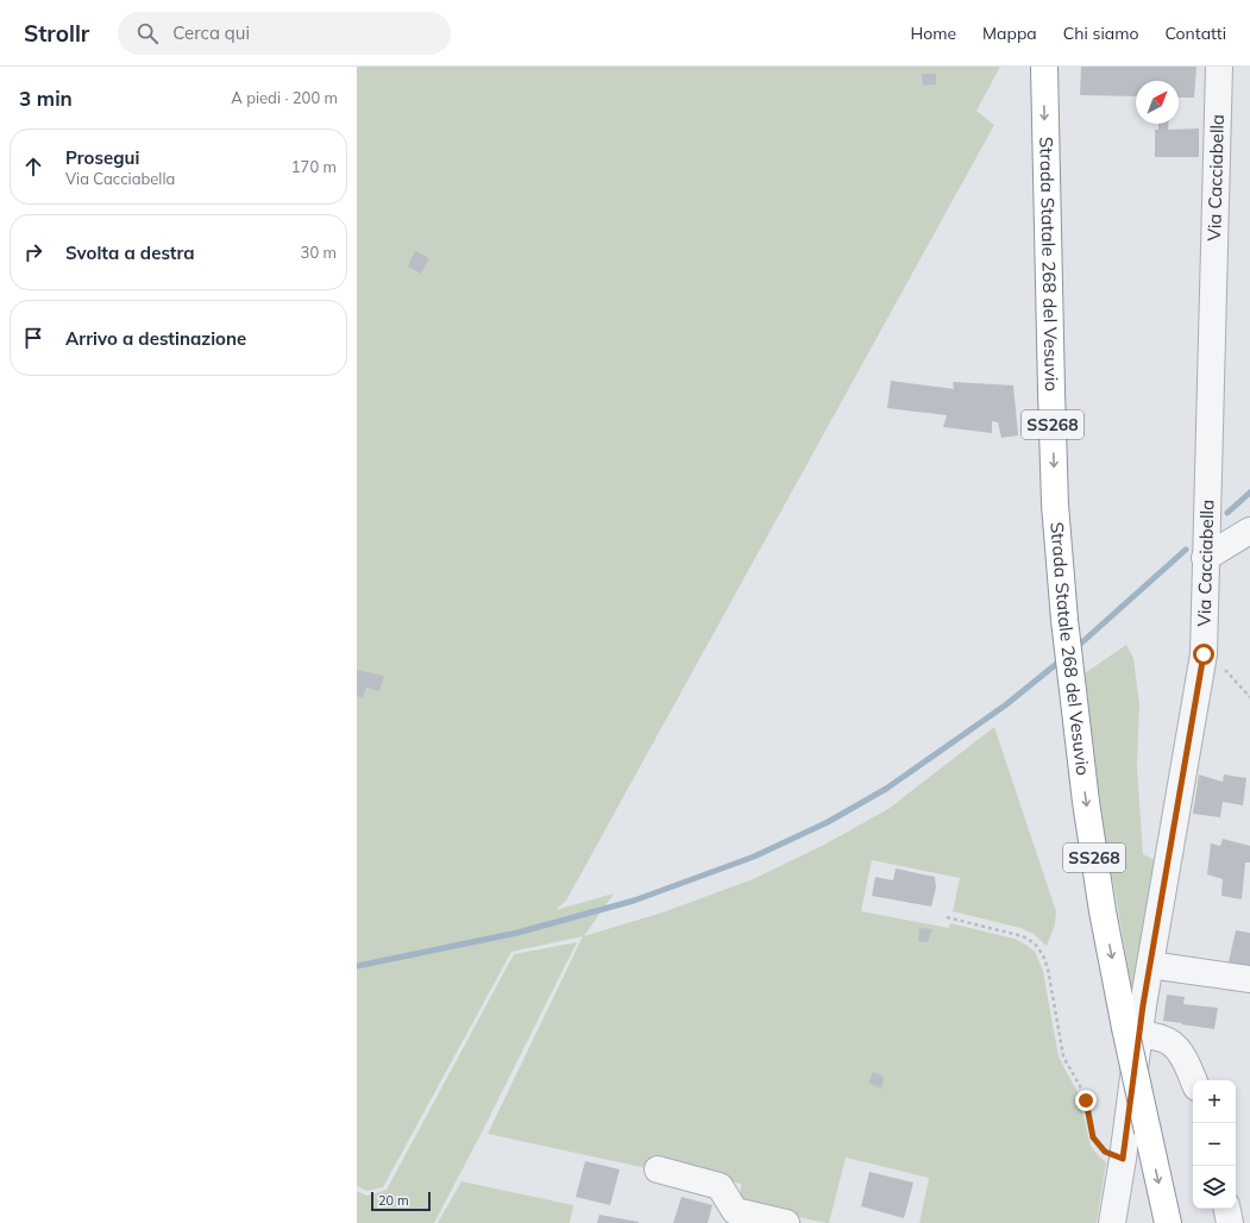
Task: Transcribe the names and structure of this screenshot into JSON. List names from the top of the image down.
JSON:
{
  "streets": {
    "highway": ["Strada Statale 268 del Vesuvio", "SS268"],
    "street": ["Via Cacciabella"]
  },
  "crossings": [
    ["Via Cacciabella", "Strada Statale 268 del Vesuvio"]
  ],
  "one_way": ["Strada Statale 268 del Vesuvio"],
  "scale_bar": "20 m",
  "north": "top right",
  "page": {
    "header": "Strollr",
    "search": "Cerca qui",
    "nav": [
      "Home",
      "Mappa",
      "Chi siamo",
      "Contatti"
    ],
    "heading": ["3 min", "A piedi · 200 m"],
    "list": [
      ["Prosegui", "Via Cacciabella", "170 m"],
      ["Svolta a destra", "30 m"],
      "Arrivo a destinazione"
    ],
    "map_buttons": ["+", "−"],
    "scale": "20 m"
  }
}
